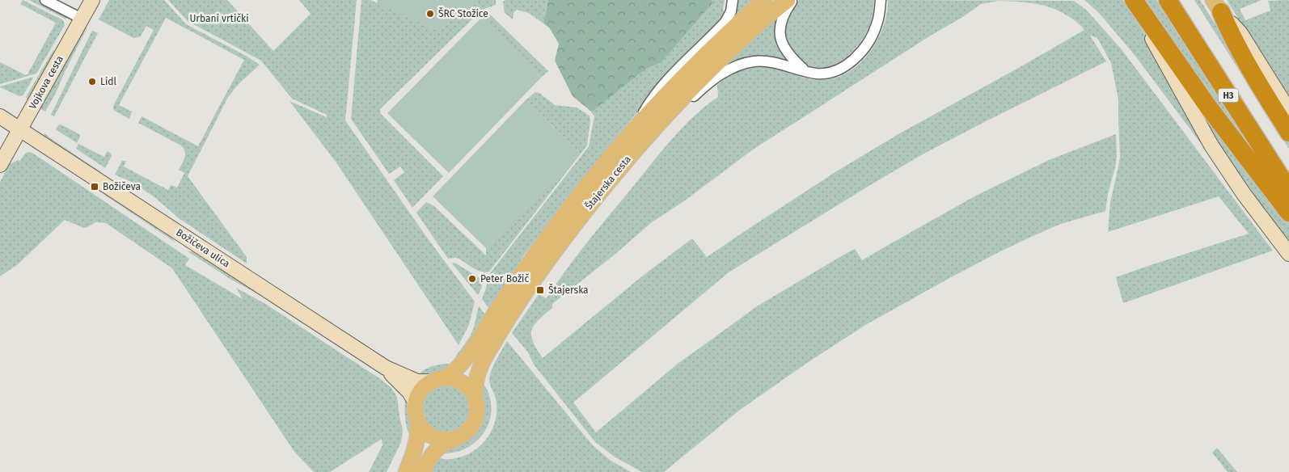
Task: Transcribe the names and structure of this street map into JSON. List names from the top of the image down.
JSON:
{
  "streets": {
    "highway": ["H3"],
    "main road": ["Štajerska cesta"],
    "street": ["Vojkova cesta", "Božičeva ulica"]
  },
  "crossings": [
    ["Vojkova cesta", "Božičeva ulica"],
    ["Štajerska cesta", "Božičeva ulica"]
  ],
  "parks": ["Urbani vrtički"],
  "places": {
    "other": ["ŠRC Stožice", "Lidl", "Peter Božič"],
    "transit": ["Božičeva", "Štajerska"]
  }
}
